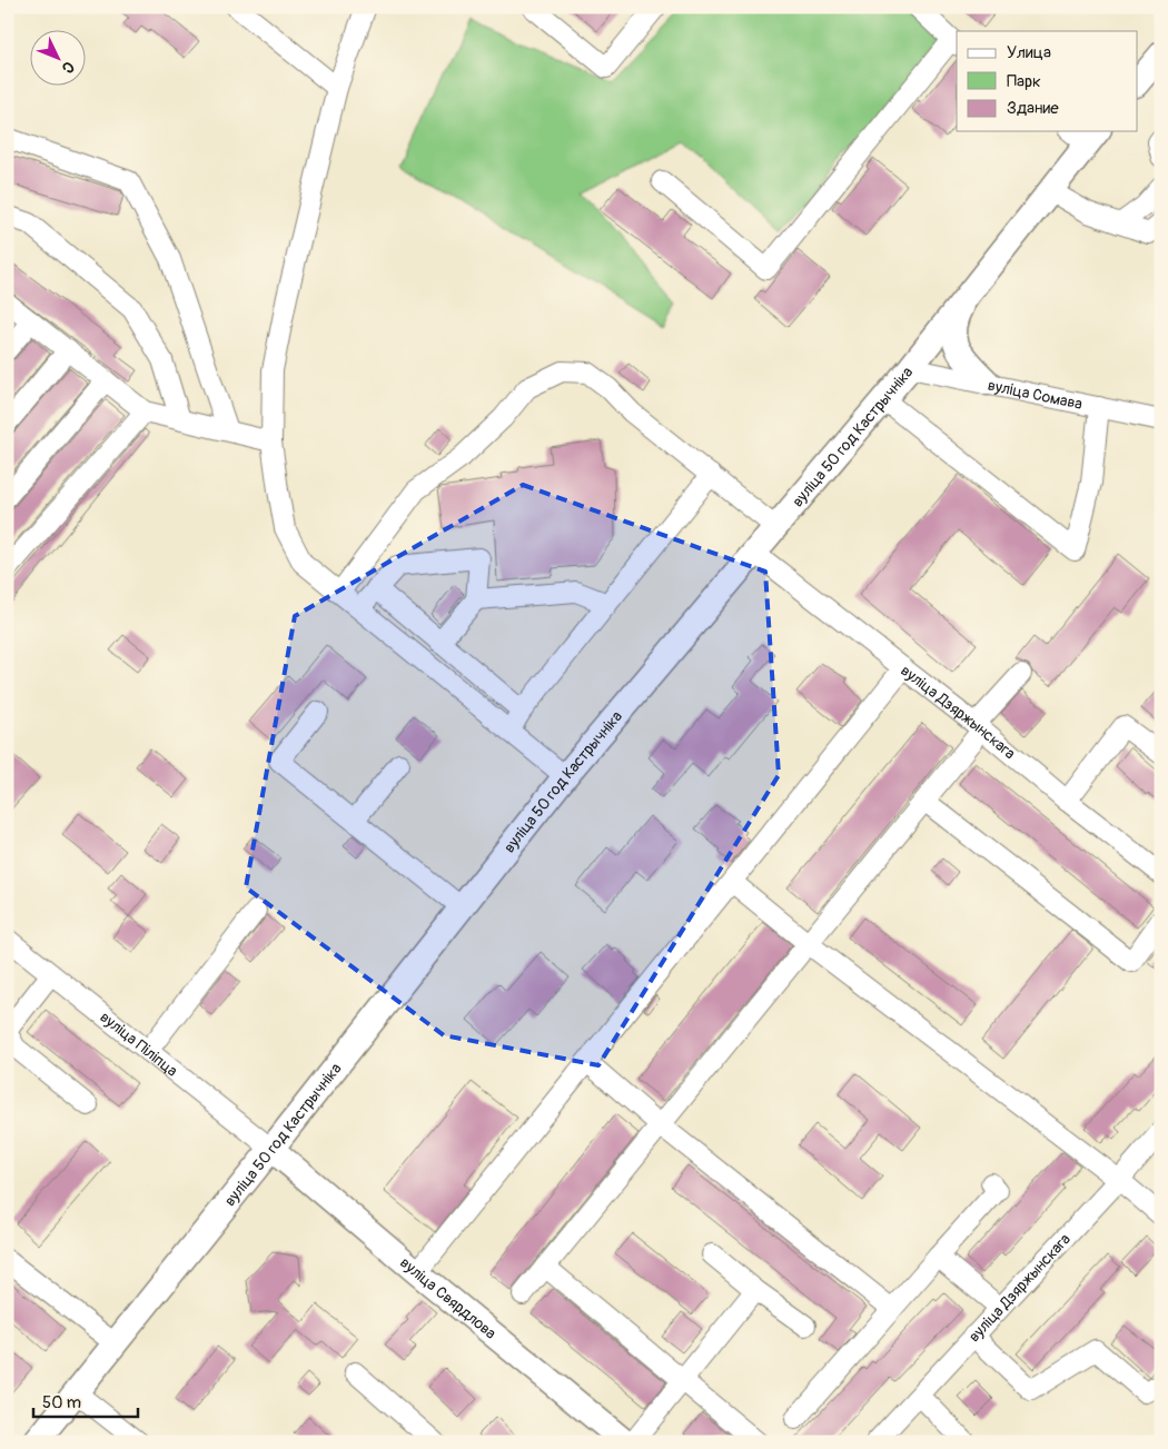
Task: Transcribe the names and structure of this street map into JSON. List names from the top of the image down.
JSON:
{
  "streets": {
    "main road": ["вуліца 50 год Кастрычніка", "вуліца Свярдлова"],
    "street": ["вуліца Сомава", "вуліца Дзяржынскага", "вуліца Піліпца"]
  },
  "crossings": [
    ["вуліца Сомава", "вуліца 50 год Кастрычніка"],
    ["вуліца 50 год Кастрычніка", "вуліца Дзяржынскага"],
    ["вуліца 50 год Кастрычніка", "вуліца Піліпца"],
    ["вуліца 50 год Кастрычніка", "вуліца Свярдлова"],
    ["вуліца Піліпца", "вуліца Свярдлова"]
  ],
  "legend": ["Улица", "Парк", "Здание"],
  "scale_bar": "50 m",
  "north": "bottom right"
}
